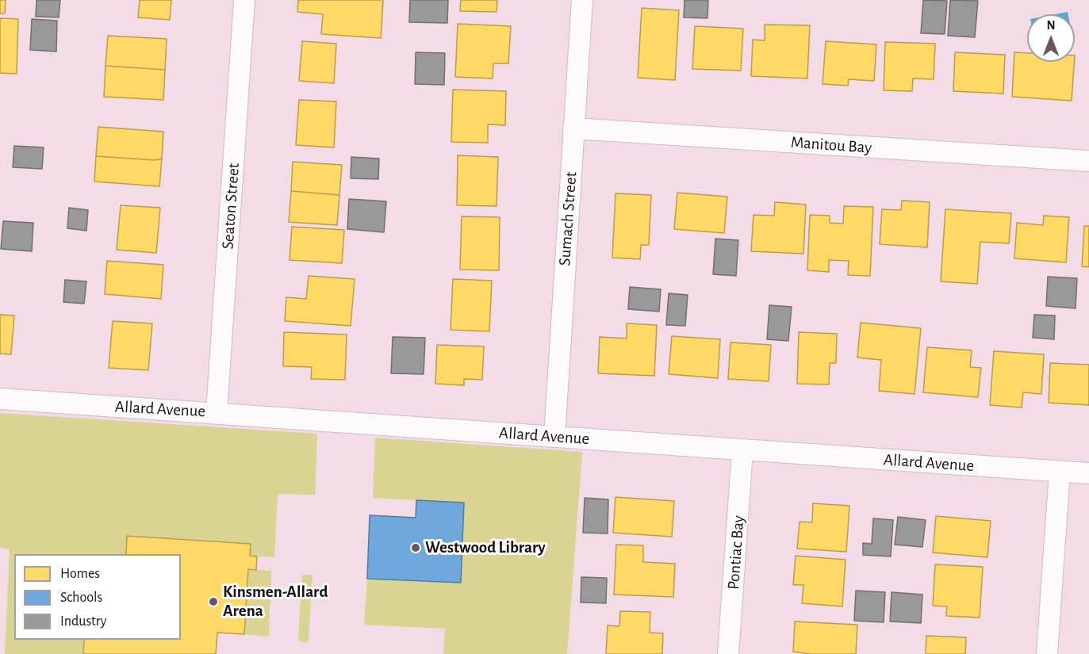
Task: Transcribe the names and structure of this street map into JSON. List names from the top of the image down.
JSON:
{
  "streets": {
    "street": [
      "Manitou Bay",
      "Seaton Street",
      "Sumach Street",
      "Allard Avenue",
      "Pontiac Bay"
    ]
  },
  "crossings": [
    ["Manitou Bay", "Sumach Street"],
    ["Seaton Street", "Allard Avenue"],
    ["Sumach Street", "Allard Avenue"],
    ["Allard Avenue", "Pontiac Bay"]
  ],
  "places": ["Westwood Library", "Kinsmen-Allard Arena"],
  "legend": ["Homes", "Schools", "Industry"],
  "north": "top"
}
